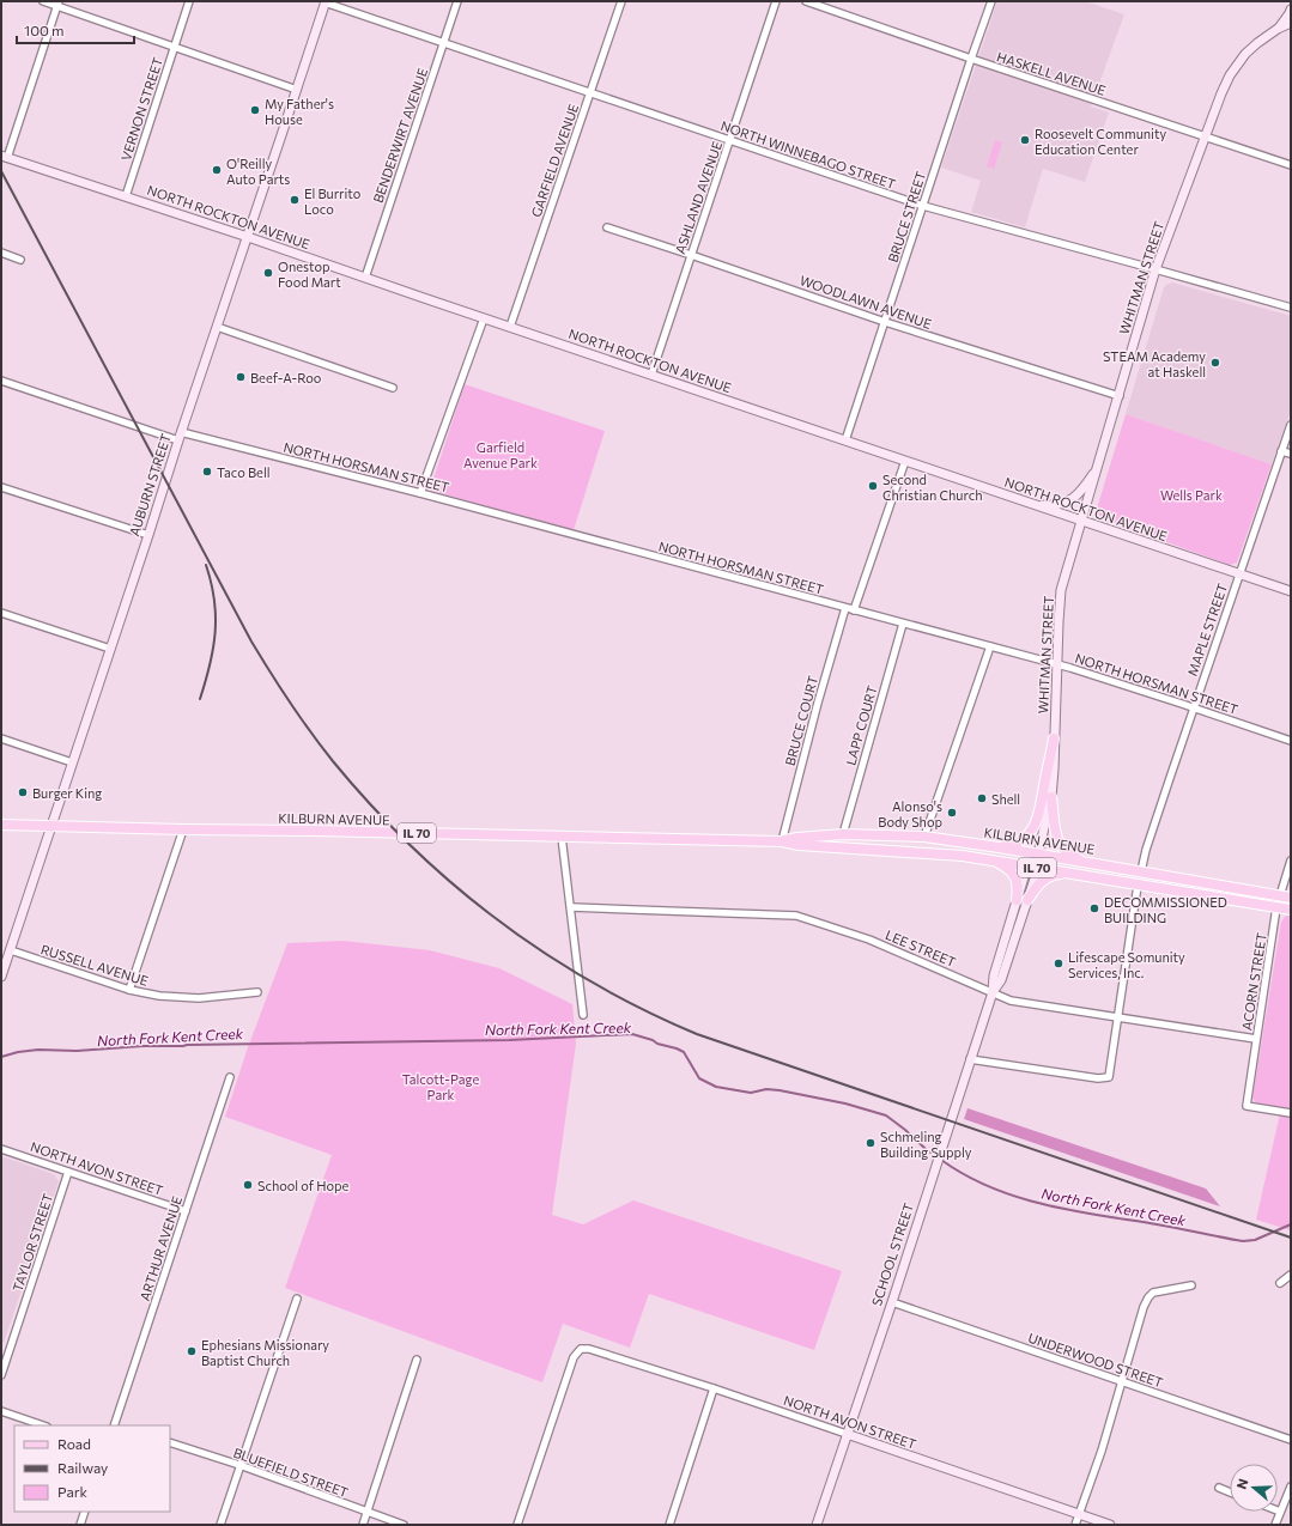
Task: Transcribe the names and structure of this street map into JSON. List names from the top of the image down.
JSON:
{
  "streets": {
    "main road": [
      "NORTH ROCKTON AVENUE",
      "WHITMAN STREET",
      "AUBURN STREET",
      "KILBURN AVENUE",
      "IL 70",
      "NORTH AVON STREET",
      "SCHOOL STREET"
    ],
    "street": [
      "HASKELL AVENUE",
      "VERNON STREET",
      "BENDERWIRT AVENUE",
      "NORTH WINNEBAGO STREET",
      "GARFIELD AVENUE",
      "ASHLAND AVENUE",
      "BRUCE STREET",
      "WOODLAWN AVENUE",
      "NORTH HORSMAN STREET",
      "MAPLE STREET",
      "BRUCE COURT",
      "LAPP COURT",
      "LEE STREET",
      "RUSSELL AVENUE",
      "ACORN STREET",
      "TAYLOR STREET",
      "ARTHUR AVENUE",
      "UNDERWOOD STREET",
      "BLUEFIELD STREET"
    ]
  },
  "crossings": [
    ["HASKELL AVENUE", "BRUCE STREET"],
    ["HASKELL AVENUE", "WHITMAN STREET"],
    ["VERNON STREET", "NORTH ROCKTON AVENUE"],
    ["BENDERWIRT AVENUE", "NORTH WINNEBAGO STREET"],
    ["BENDERWIRT AVENUE", "NORTH ROCKTON AVENUE"],
    ["NORTH WINNEBAGO STREET", "GARFIELD AVENUE"],
    ["NORTH WINNEBAGO STREET", "ASHLAND AVENUE"],
    ["NORTH WINNEBAGO STREET", "BRUCE STREET"],
    ["NORTH WINNEBAGO STREET", "WHITMAN STREET"],
    ["NORTH WINNEBAGO STREET", "AUBURN STREET"],
    ["GARFIELD AVENUE", "NORTH ROCKTON AVENUE"],
    ["ASHLAND AVENUE", "NORTH ROCKTON AVENUE"],
    ["ASHLAND AVENUE", "WOODLAWN AVENUE"],
    ["NORTH ROCKTON AVENUE", "BRUCE STREET"],
    ["NORTH ROCKTON AVENUE", "WHITMAN STREET"],
    ["NORTH ROCKTON AVENUE", "AUBURN STREET"],
    ["NORTH ROCKTON AVENUE", "MAPLE STREET"],
    ["BRUCE STREET", "WOODLAWN AVENUE"],
    ["WHITMAN STREET", "WOODLAWN AVENUE"],
    ["WHITMAN STREET", "NORTH HORSMAN STREET"],
    ["WHITMAN STREET", "KILBURN AVENUE"],
    ["WHITMAN STREET", "SCHOOL STREET"],
    ["NORTH HORSMAN STREET", "AUBURN STREET"],
    ["NORTH HORSMAN STREET", "MAPLE STREET"],
    ["NORTH HORSMAN STREET", "BRUCE COURT"],
    ["NORTH HORSMAN STREET", "LAPP COURT"],
    ["AUBURN STREET", "KILBURN AVENUE"],
    ["AUBURN STREET", "RUSSELL AVENUE"],
    ["MAPLE STREET", "KILBURN AVENUE"],
    ["BRUCE COURT", "KILBURN AVENUE"],
    ["LAPP COURT", "KILBURN AVENUE"],
    ["KILBURN AVENUE", "ACORN STREET"],
    ["KILBURN AVENUE", "SCHOOL STREET"],
    ["LEE STREET", "ACORN STREET"],
    ["LEE STREET", "SCHOOL STREET"],
    ["NORTH AVON STREET", "TAYLOR STREET"],
    ["NORTH AVON STREET", "ARTHUR AVENUE"],
    ["NORTH AVON STREET", "SCHOOL STREET"],
    ["SCHOOL STREET", "UNDERWOOD STREET"]
  ],
  "water": ["North Fork Kent Creek"],
  "parks": ["Garfield Avenue Park", "Wells Park", "Talcott-Page Park"],
  "places": [
    "My Father's House",
    "Roosevelt Community Education Center",
    "O'Reilly Auto Parts",
    "El Burrito Loco",
    "Onestop Food Mart",
    "STEAM Academy at Haskell",
    "Beef-A-Roo",
    "Taco Bell",
    "Second Christian Church",
    "Burger King",
    "Shell",
    "Alonso's Body Shop",
    "DECOMMISSIONED BUILDING",
    "Lifescape Somunity Services, Inc.",
    "Schmeling Building Supply",
    "School of Hope",
    "Ephesians Missionary Baptist Church"
  ],
  "legend": ["Road", "Railway", "Park"],
  "scale_bar": "100 m",
  "north": "left"
}
